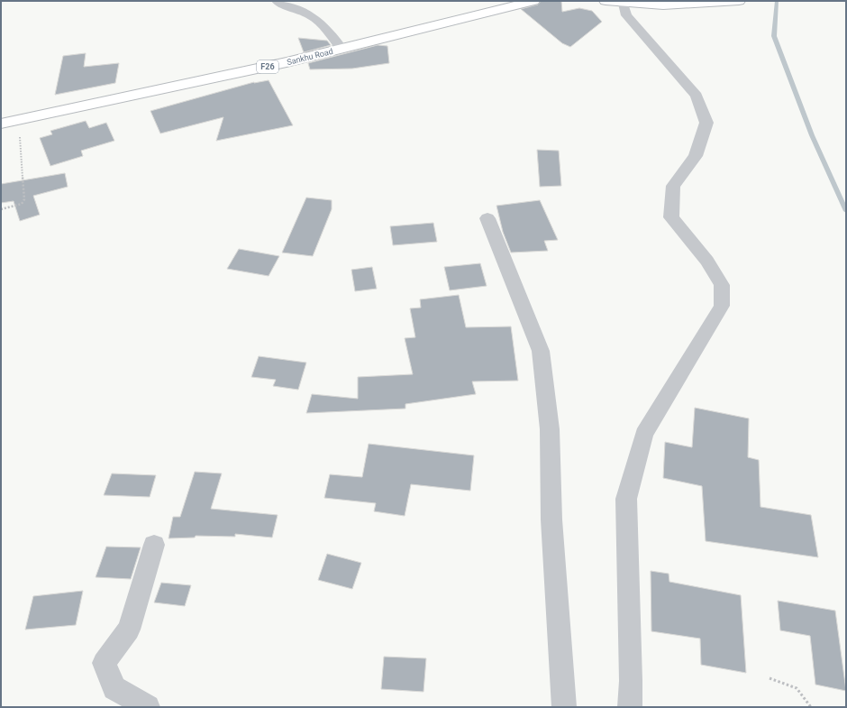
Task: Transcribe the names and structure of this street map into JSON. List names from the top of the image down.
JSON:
{
  "streets": {
    "main road": ["Sankhu Road", "F26"]
  }
}
